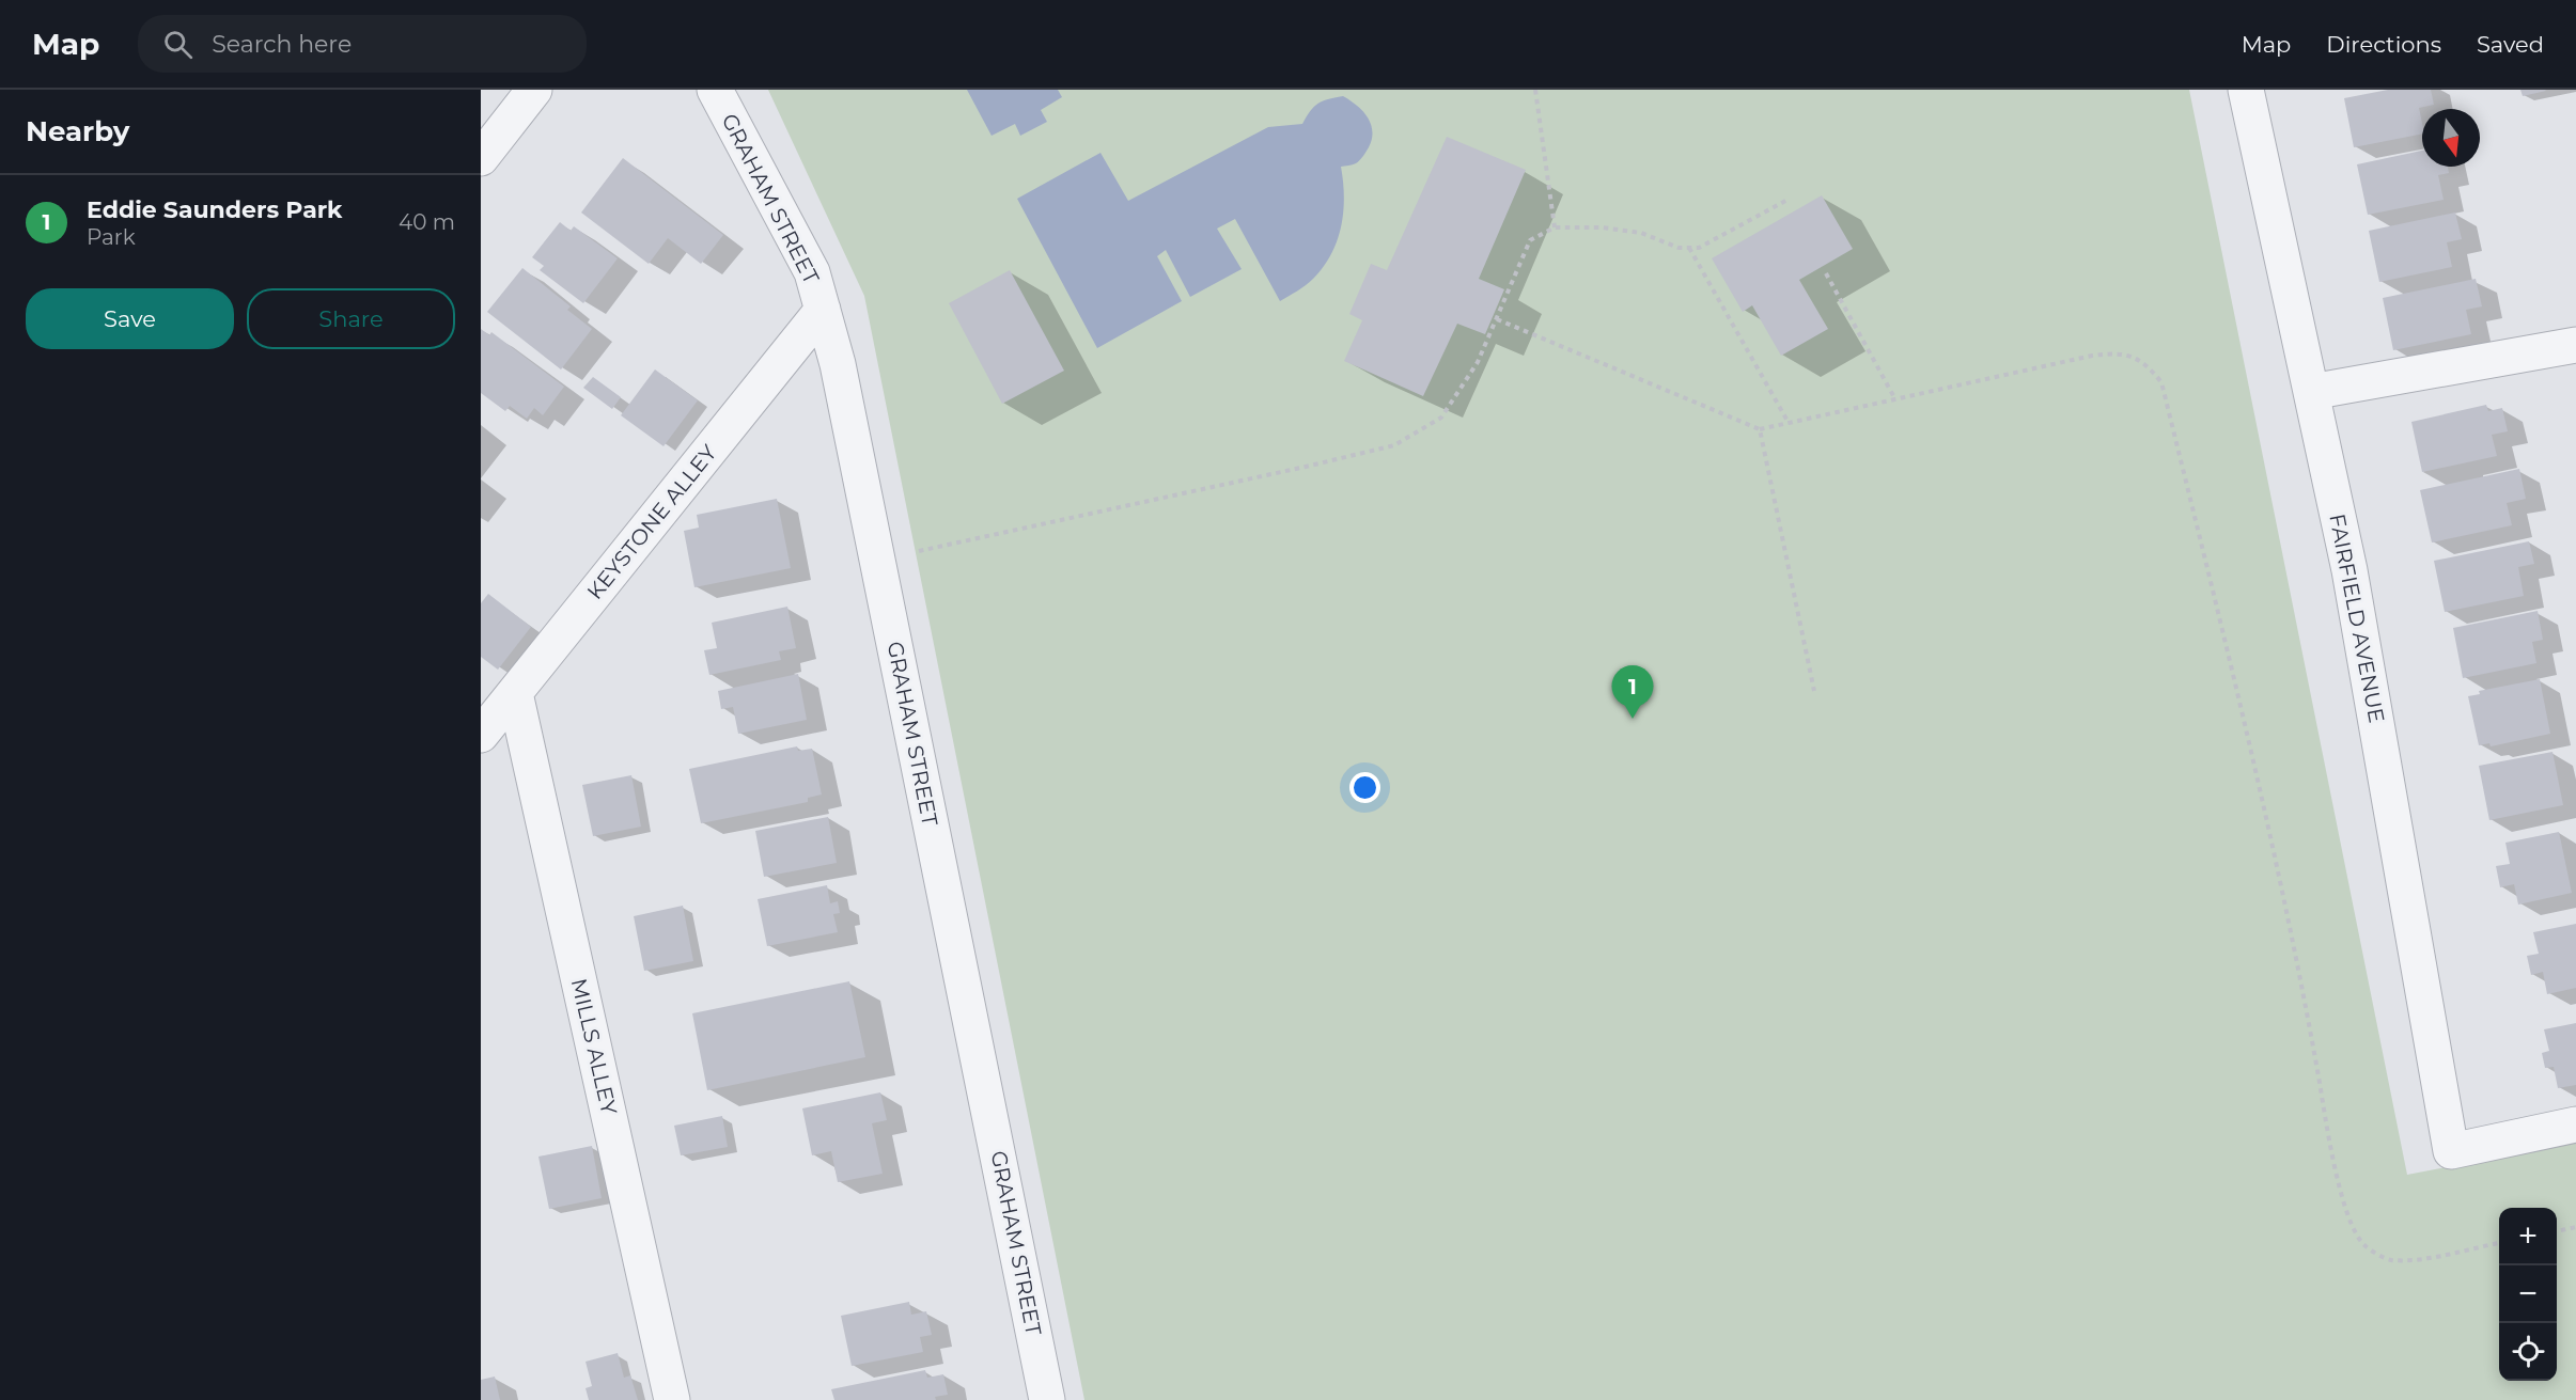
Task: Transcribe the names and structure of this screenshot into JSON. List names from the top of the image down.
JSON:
{
  "streets": {
    "street": [
      "GRAHAM STREET",
      "KEYSTONE ALLEY",
      "FAIRFIELD AVENUE",
      "MILLS ALLEY"
    ]
  },
  "crossings": [
    ["GRAHAM STREET", "KEYSTONE ALLEY"],
    ["KEYSTONE ALLEY", "MILLS ALLEY"]
  ],
  "north": "bottom",
  "page": {
    "header": "Map",
    "search": "Search here",
    "nav": ["Map", "Directions", "Saved"],
    "heading": "Nearby",
    "list": [
      {
        "mark": "1",
        "name": "Eddie Saunders Park",
        "note": "Park",
        "value": "40 m"
      }
    ],
    "buttons": ["Save", "Share"],
    "pins": "1",
    "map_buttons": ["+", "−"]
  }
}
